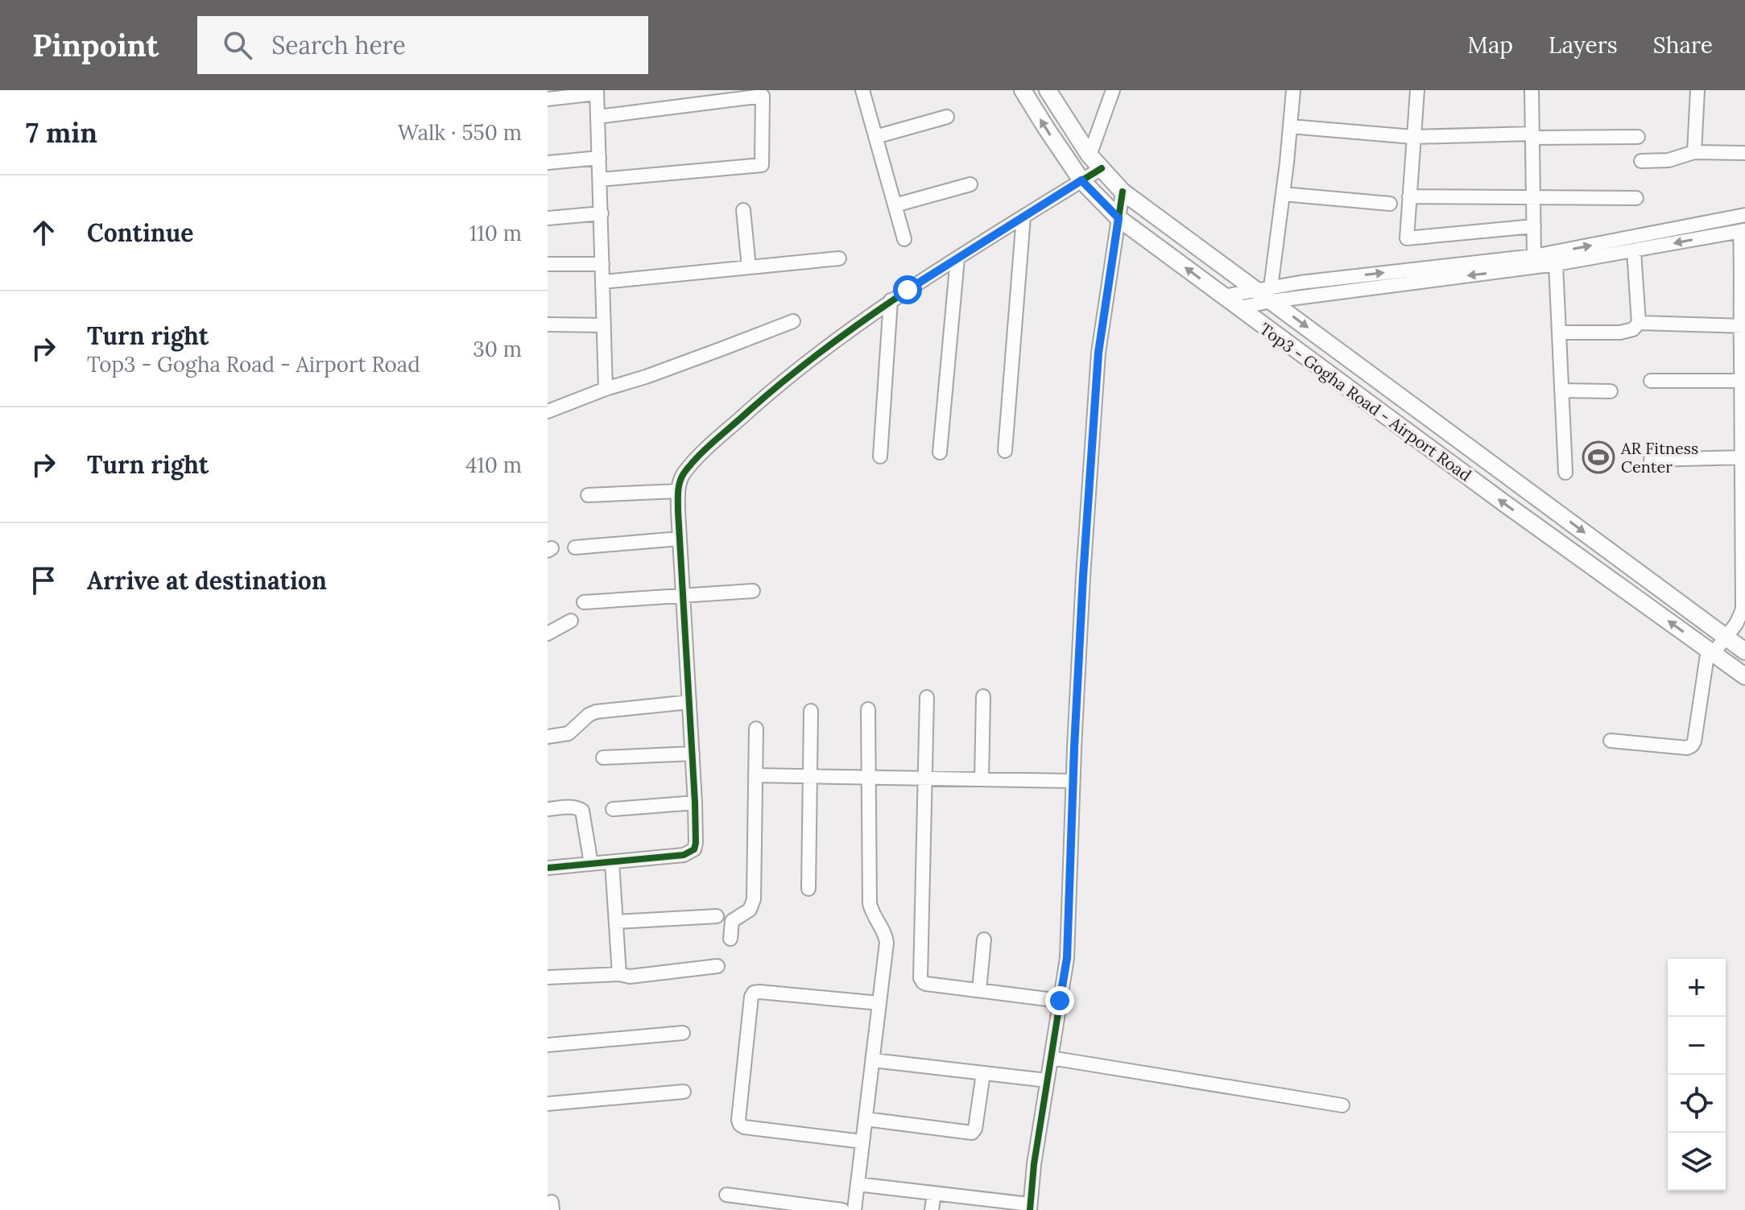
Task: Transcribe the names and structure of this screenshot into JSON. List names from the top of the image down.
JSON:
{
  "streets": {
    "main road": ["Top3 - Gogha Road - Airport Road"]
  },
  "places": {
    "sports": ["AR Fitness Center"]
  },
  "page": {
    "header": "Pinpoint",
    "search": "Search here",
    "nav": ["Map", "Layers", "Share"],
    "heading": ["7 min", "Walk · 550 m"],
    "list": [
      ["Continue", "110 m"],
      ["Turn right", "Top3 - Gogha Road - Airport Road", "30 m"],
      ["Turn right", "410 m"],
      "Arrive at destination"
    ],
    "map_buttons": ["+", "−"]
  }
}
